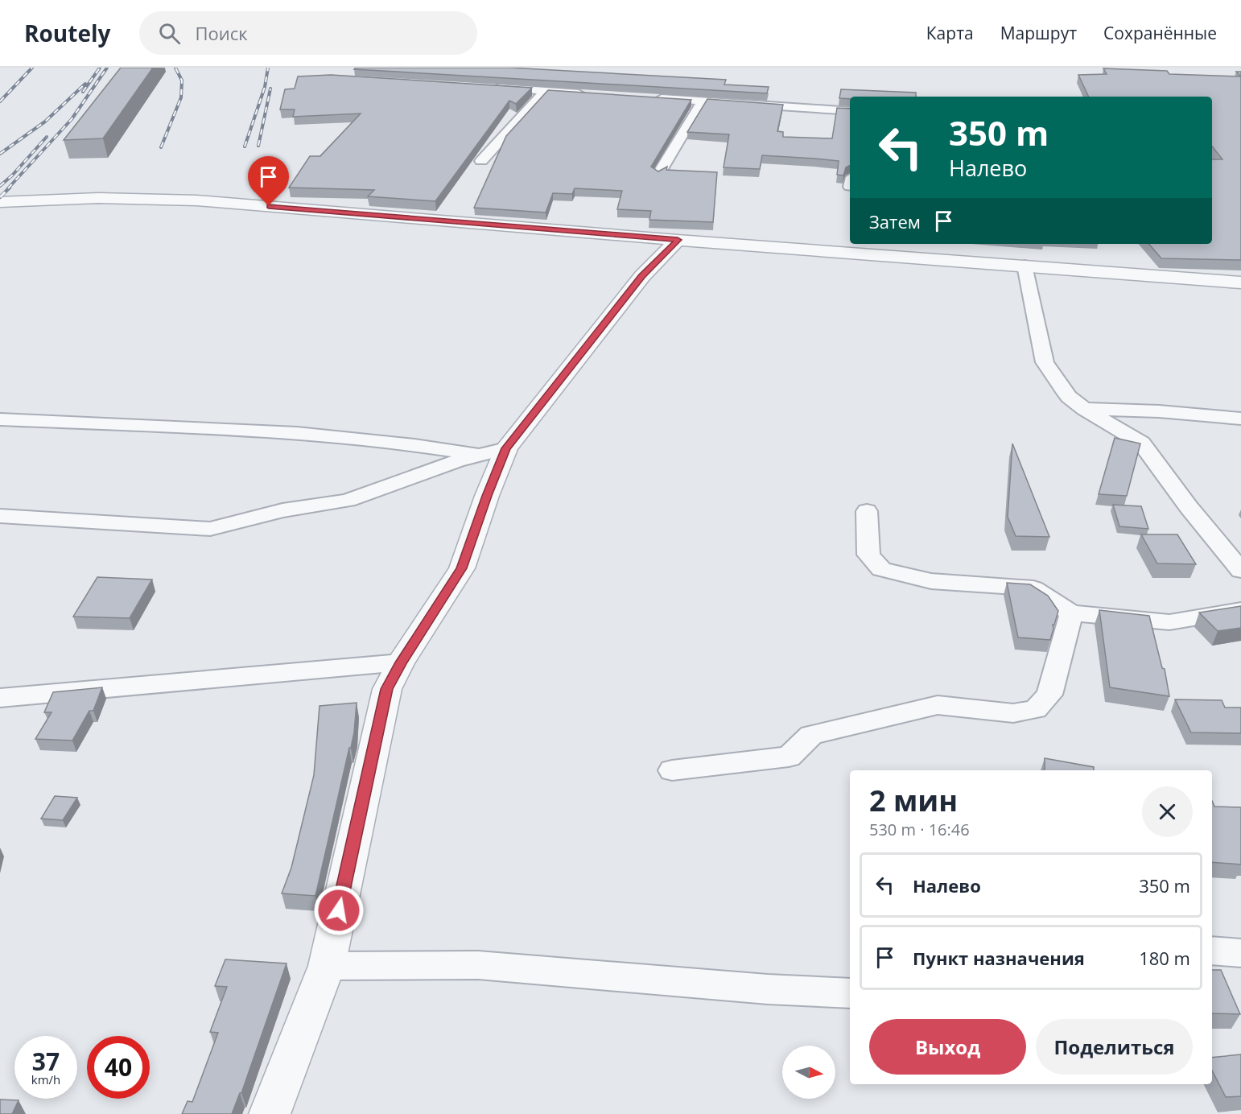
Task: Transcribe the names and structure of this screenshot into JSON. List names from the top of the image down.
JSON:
{
  "north": "right",
  "page": {
    "header": "Routely",
    "search": "Поиск",
    "nav": ["Карта", "Маршрут", "Сохранённые"],
    "turn": ["350 m", "Налево"],
    "then": "Затем",
    "heading": ["2 мин", "530 m · 16:46"],
    "list": [
      {
        "name": "Налево",
        "value": "350 m"
      },
      {
        "name": "Пункт назначения",
        "value": "180 m"
      }
    ],
    "buttons": ["Выход", "Поделиться"],
    "speed": "37 km/h",
    "limit": "40"
  }
}
